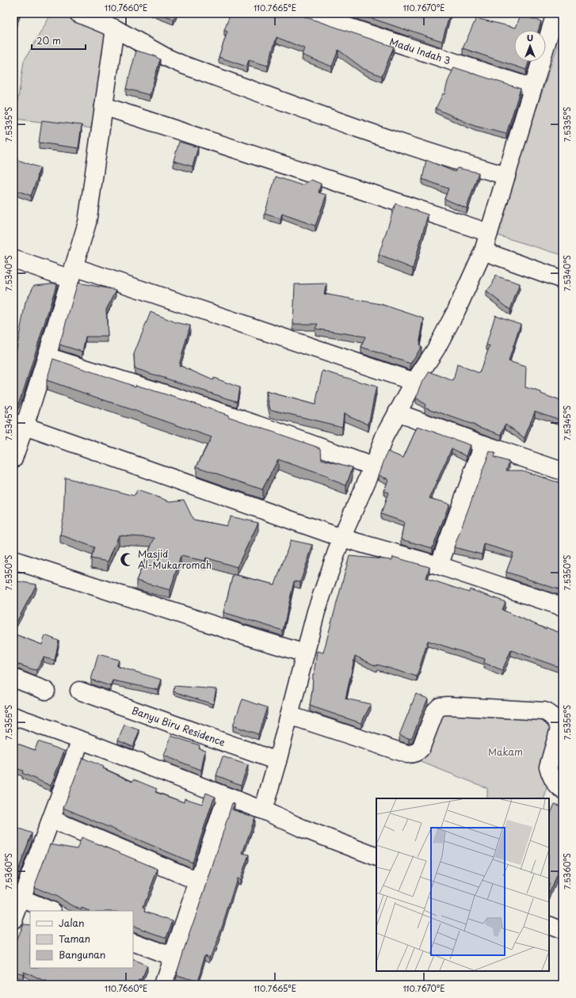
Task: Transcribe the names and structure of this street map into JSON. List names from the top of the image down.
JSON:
{
  "streets": {
    "street": ["Madu Indah 3", "Banyu Biru Residence"]
  },
  "parks": ["Makam"],
  "places": {
    "mosque": ["Masjid Al-Mukarromah"]
  },
  "legend": ["Jalan", "Taman", "Bangunan"],
  "scale_bar": "20 m",
  "north": "top",
  "coordinates": [
    "110.7660°E",
    "110.7665°E",
    "110.7670°E",
    "7.5335°S",
    "7.5340°S",
    "7.5345°S",
    "7.5350°S",
    "7.5355°S",
    "7.5360°S"
  ]
}
